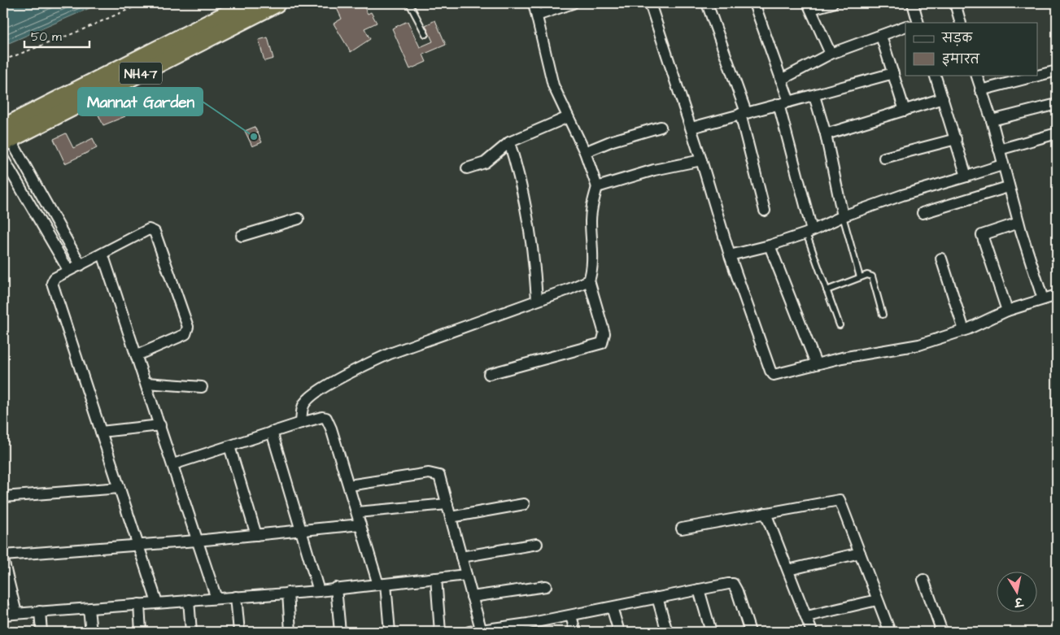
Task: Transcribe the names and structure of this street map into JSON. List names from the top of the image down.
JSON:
{
  "streets": {
    "highway": ["NH47"]
  },
  "places": ["Mannat Garden"],
  "legend": ["सड़क", "इमारत"],
  "scale_bar": "50 m",
  "north": "bottom"
}
